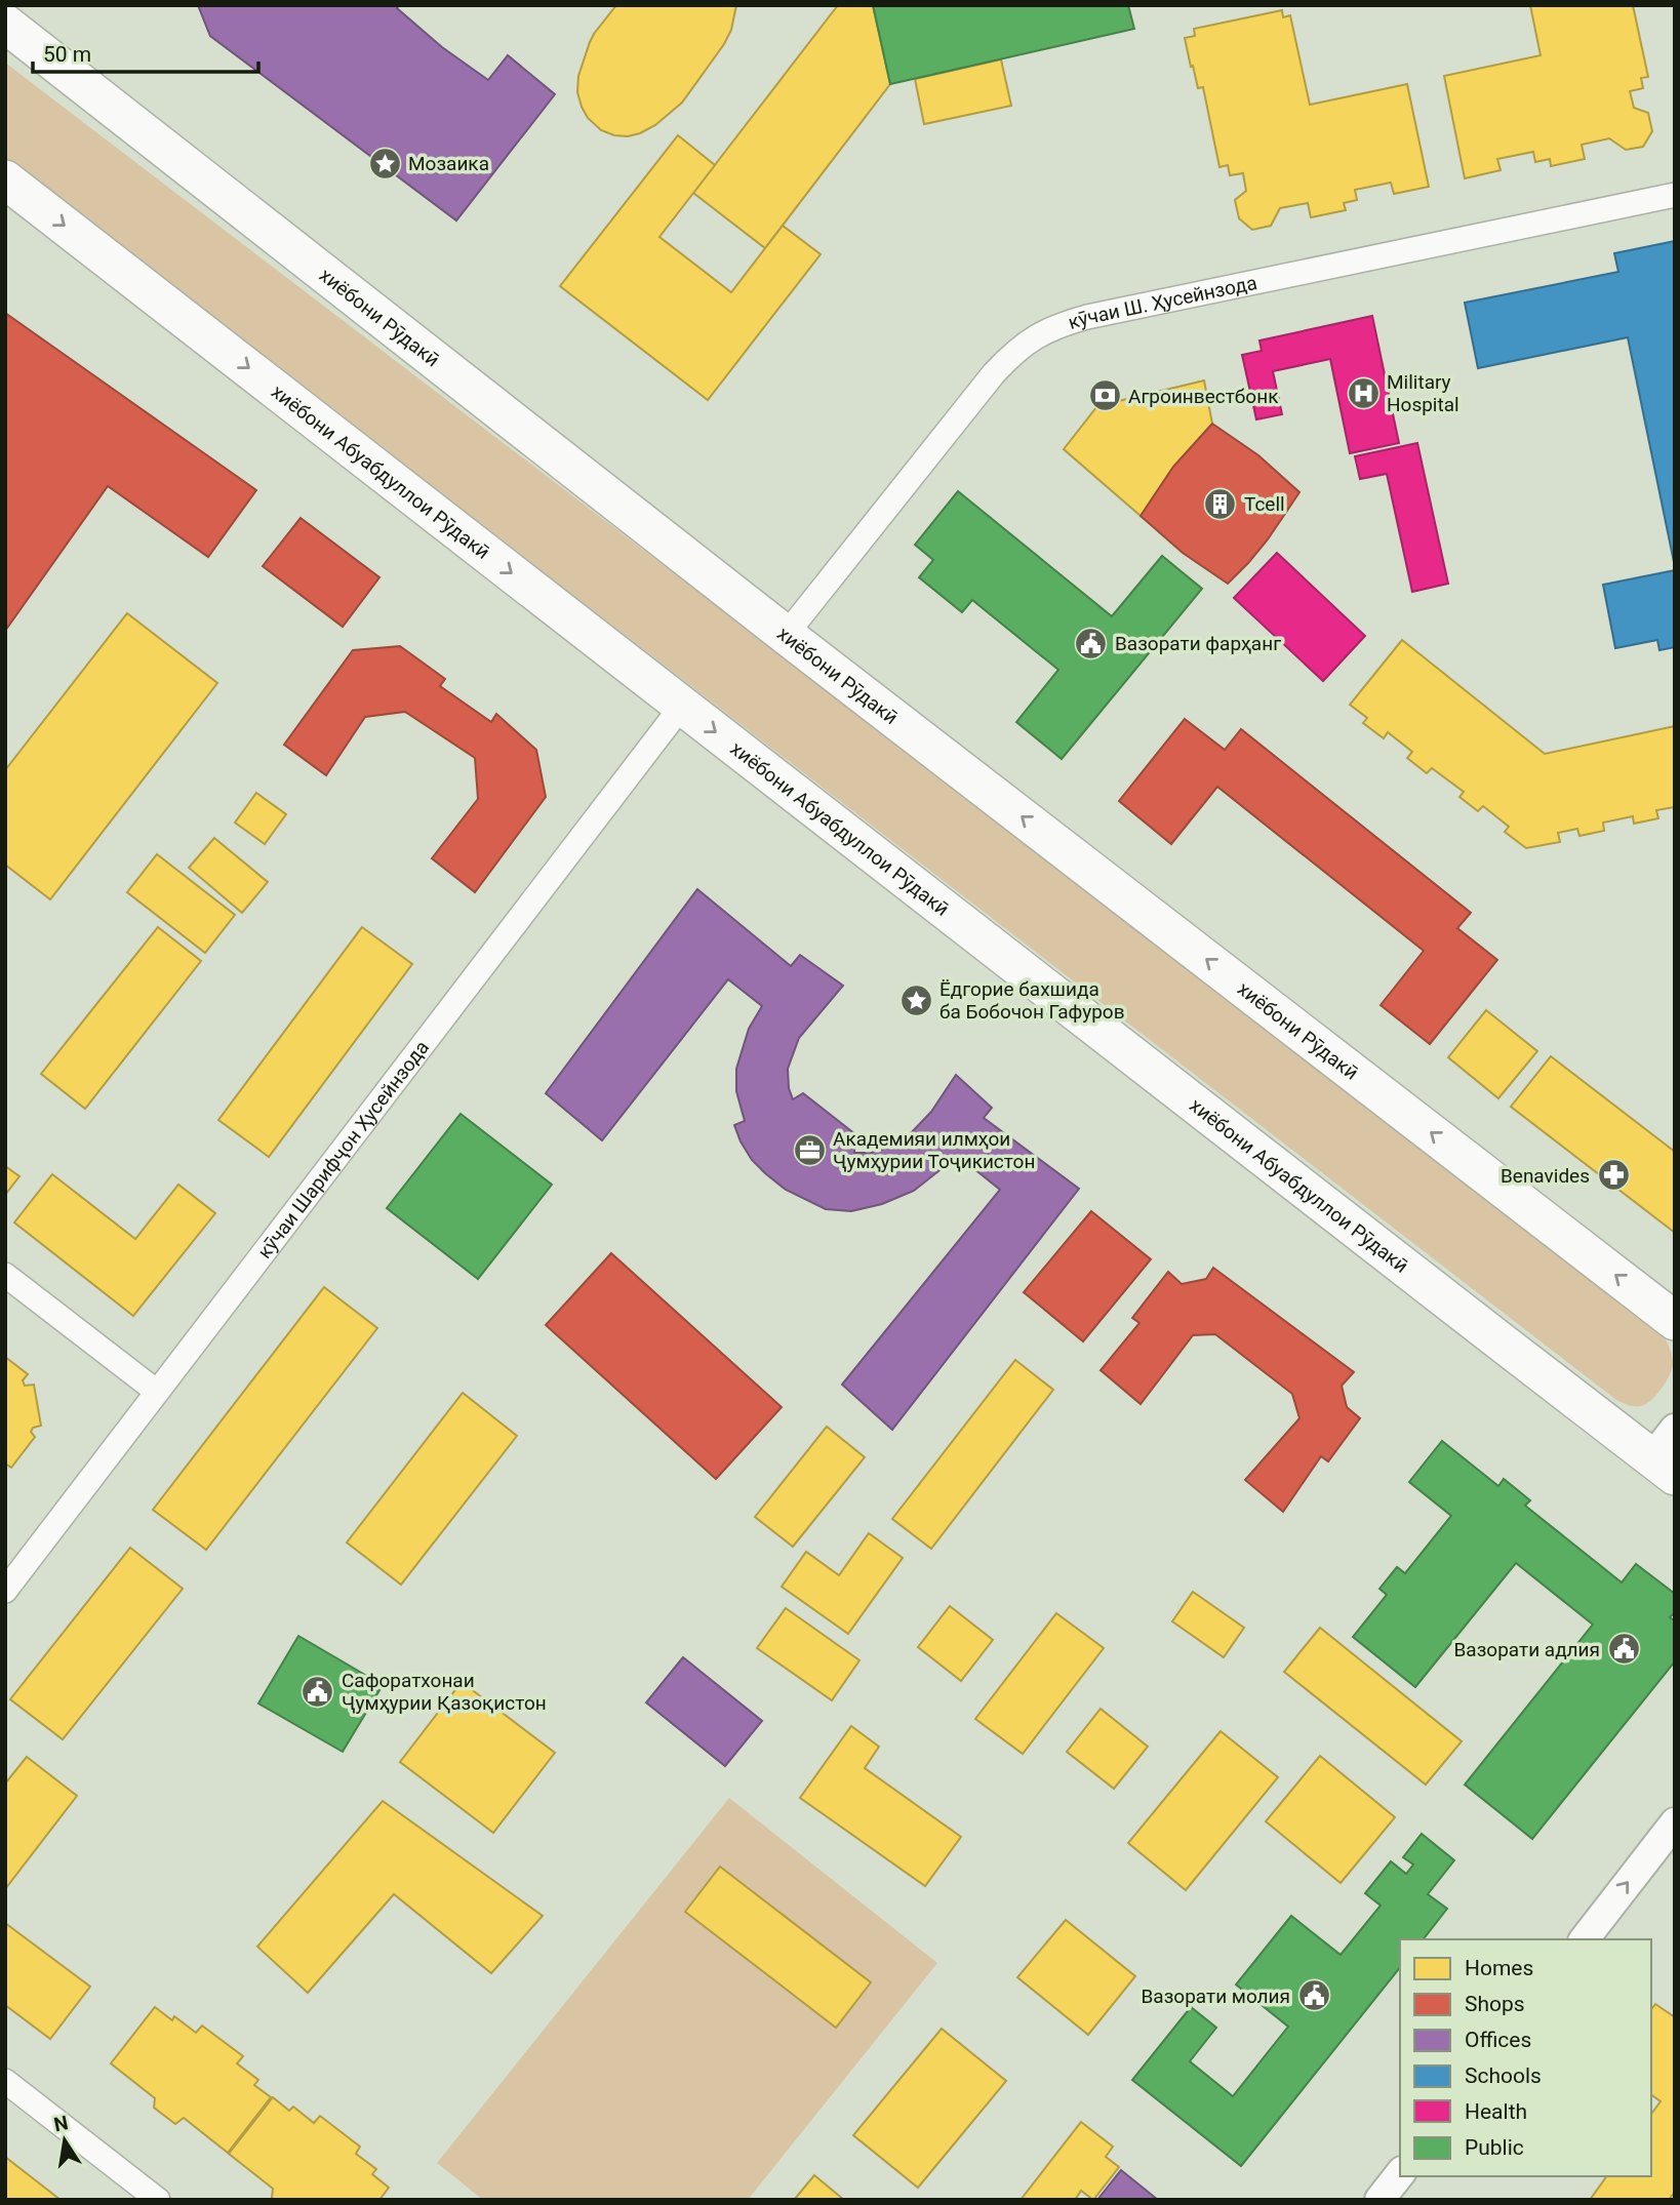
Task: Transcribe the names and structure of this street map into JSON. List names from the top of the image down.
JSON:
{
  "streets": {
    "highway": ["хиёбони Рӯдакӣ", "хиёбони Абуабдуллои Рӯдакӣ"],
    "street": ["кӯчаи Ш. Ҳусейнзода", "кӯчаи Шарифҷон Ҳусейнзода"]
  },
  "crossings": [
    ["кӯчаи Ш. Ҳусейнзода", "хиёбони Рӯдакӣ"],
    ["хиёбони Абуабдуллои Рӯдакӣ", "кӯчаи Шарифҷон Ҳусейнзода"]
  ],
  "one_way": ["хиёбони Рӯдакӣ", "хиёбони Абуабдуллои Рӯдакӣ"],
  "places": {
    "place": ["Мозаика", "Ёдгорие бахшида ба Бобочон Гафуров"],
    "hospital": ["Military Hospital"],
    "bank": ["Агроинвестбонк"],
    "building": ["Tcell"],
    "public building": [
      "Вазорати фарҳанг",
      "Вазорати адлия",
      "Сафоратхонаи Ҷумҳурии Қазоқистон",
      "Вазорати молия"
    ],
    "office": ["Академияи илмҳои Ҷумҳурии Тоҷикистон"],
    "pharmacy": ["Benavides"]
  },
  "legend": [
    "Homes",
    "Shops",
    "Offices",
    "Schools",
    "Health",
    "Public"
  ],
  "scale_bar": "50 m",
  "north": "top"
}
